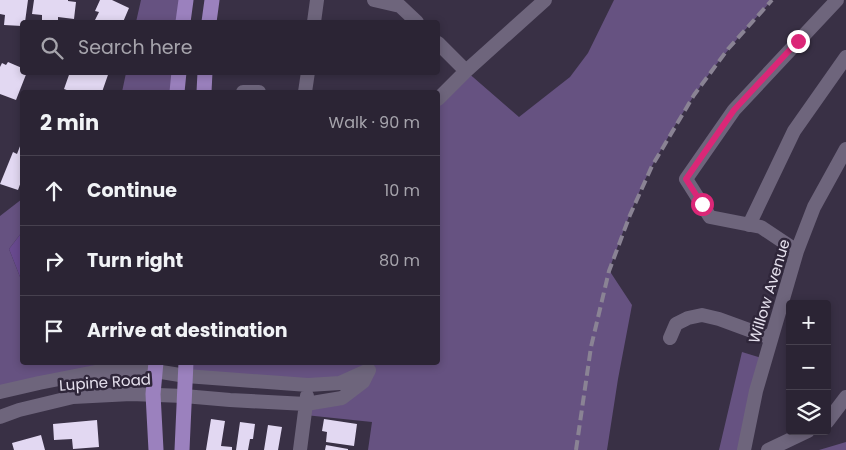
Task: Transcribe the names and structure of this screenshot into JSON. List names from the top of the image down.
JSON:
{
  "streets": {
    "street": ["Willow Avenue", "Lupine Road"]
  },
  "page": {
    "search": "Search here",
    "heading": ["2 min", "Walk · 90 m"],
    "list": [
      ["Continue", "10 m"],
      ["Turn right", "80 m"],
      "Arrive at destination"
    ],
    "map_buttons": ["+", "−"]
  }
}
